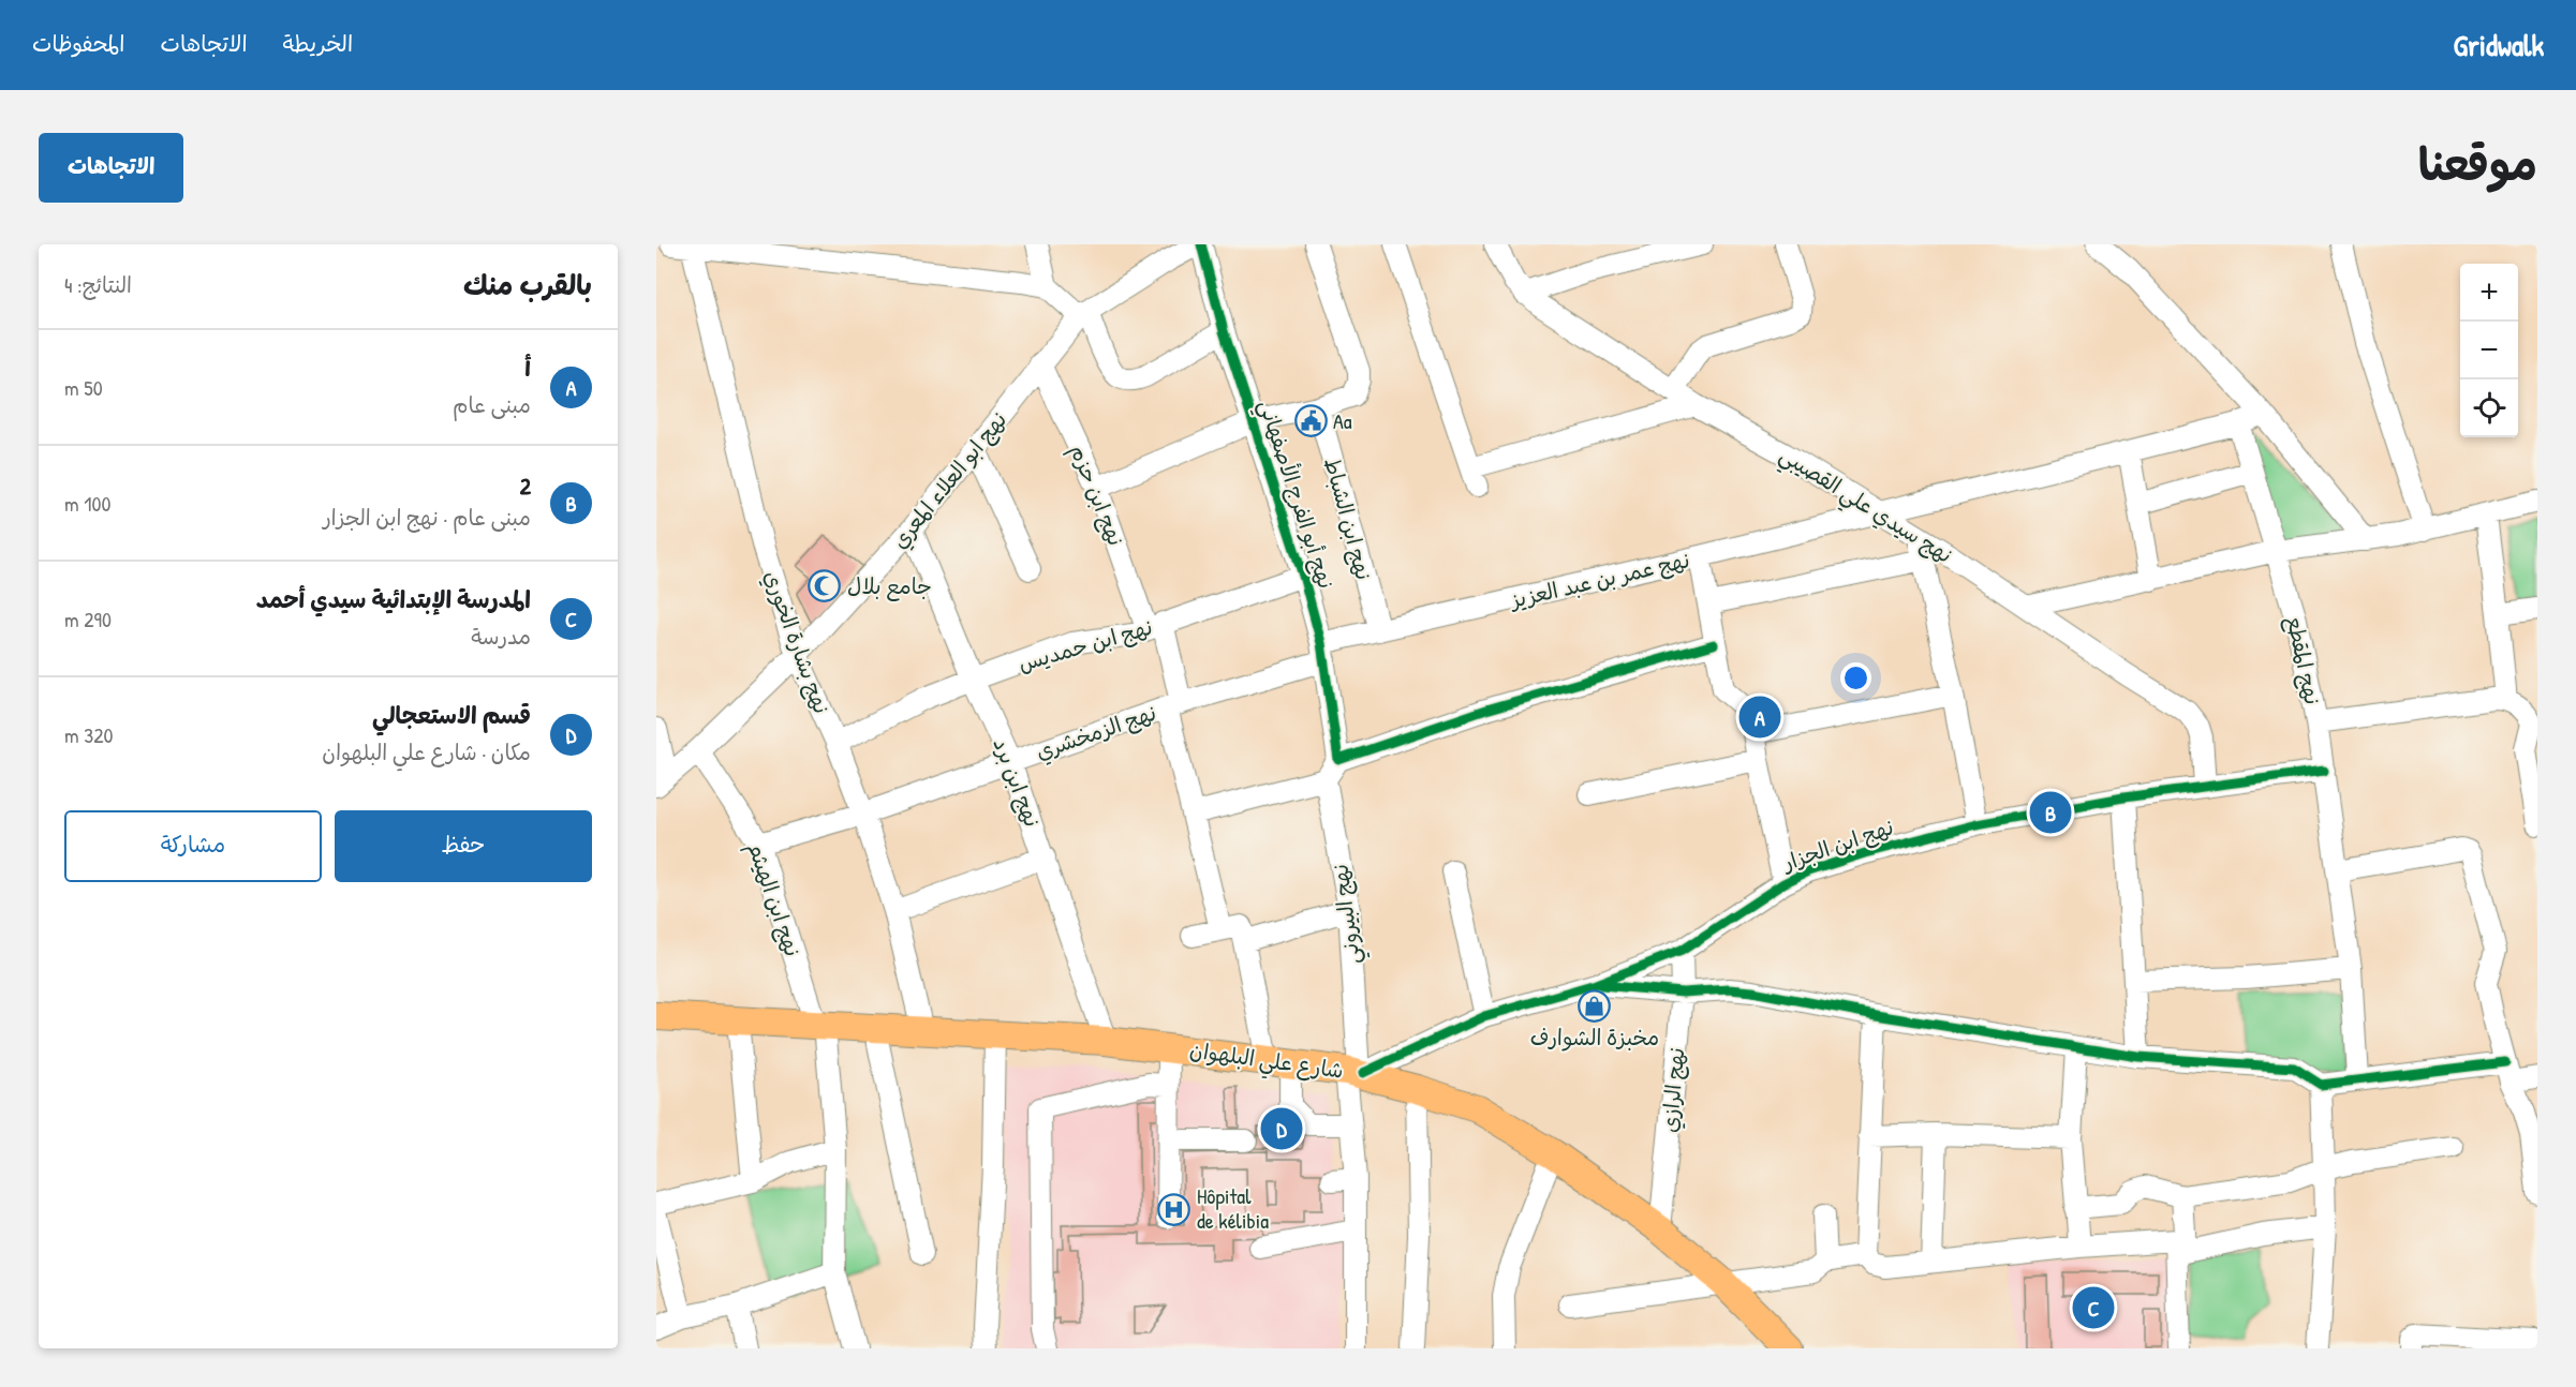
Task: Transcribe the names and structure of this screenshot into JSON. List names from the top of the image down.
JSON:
{
  "streets": {
    "main road": ["شارع علي البلهوان"],
    "street": [
      "نهج ابو العلاء المعري",
      "نهج أبو الفرج الأصفهاني",
      "نهج ابن حزم",
      "نهج سيدي علي القصيبي",
      "نهج ابن الشباط",
      "نهج عمر بن عبد العزيز",
      "نهج بشارة الخوري",
      "نهج ابن حمديس",
      "نهج المقطع",
      "نهج الزمخشري",
      "نهج ابن برد",
      "نهج ابن الجزار",
      "نهج ابن الهيثم",
      "نهج البيروني",
      "نهج الرازي"
    ]
  },
  "crossings": [
    ["نهج ابو العلاء المعري", "نهج أبو الفرج الأصفهاني"],
    ["نهج ابو العلاء المعري", "نهج ابن حزم"],
    ["نهج ابو العلاء المعري", "نهج بشارة الخوري"],
    ["نهج ابو العلاء المعري", "نهج ابن برد"],
    ["نهج ابو العلاء المعري", "نهج ابن الهيثم"],
    ["نهج أبو الفرج الأصفهاني", "نهج عمر بن عبد العزيز"],
    ["نهج أبو الفرج الأصفهاني", "نهج ابن حمديس"],
    ["نهج أبو الفرج الأصفهاني", "نهج الزمخشري"],
    ["نهج ابن حزم", "نهج ابن حمديس"],
    ["نهج ابن حزم", "نهج الزمخشري"],
    ["نهج سيدي علي القصيبي", "نهج عمر بن عبد العزيز"],
    ["نهج سيدي علي القصيبي", "نهج ابن الجزار"],
    ["نهج ابن الشباط", "نهج عمر بن عبد العزيز"],
    ["نهج عمر بن عبد العزيز", "نهج المقطع"],
    ["نهج عمر بن عبد العزيز", "نهج الزمخشري"],
    ["نهج بشارة الخوري", "نهج ابن حمديس"],
    ["نهج بشارة الخوري", "نهج الزمخشري"],
    ["نهج بشارة الخوري", "شارع علي البلهوان"],
    ["نهج ابن حمديس", "نهج ابن برد"],
    ["نهج المقطع", "نهج ابن الجزار"],
    ["نهج الزمخشري", "نهج ابن برد"],
    ["نهج الزمخشري", "نهج ابن الهيثم"],
    ["نهج ابن برد", "شارع علي البلهوان"],
    ["نهج ابن الجزار", "نهج البيروني"],
    ["نهج ابن الجزار", "شارع علي البلهوان"],
    ["نهج ابن الجزار", "نهج الرازي"],
    ["نهج ابن الهيثم", "شارع علي البلهوان"],
    ["نهج البيروني", "شارع علي البلهوان"],
    ["شارع علي البلهوان", "نهج الرازي"]
  ],
  "places": {
    "public building": ["Aa"],
    "mosque": ["جامع بلال"],
    "shop": ["مخبزة الشوارف"],
    "hospital": ["Hôpital de kélibia"]
  },
  "page": {
    "header": "Gridwalk",
    "nav": ["الخريطة", "الاتجاهات", "المحفوظات"],
    "title": "موقعنا",
    "buttons": [
      "الاتجاهات",
      ["حفظ", "مشاركة"]
    ],
    "heading": ["بالقرب منك", "النتائج: 4"],
    "map_buttons": ["+", "−"],
    "list": [
      {
        "mark": "A",
        "name": "أ",
        "note": "مبنى عام",
        "value": "50 m"
      },
      {
        "mark": "B",
        "name": "2",
        "note": "مبنى عام · نهج ابن الجزار",
        "value": "100 m"
      },
      {
        "mark": "C",
        "name": "المدرسة الإبتدائية سيدي أحمد",
        "note": "مدرسة",
        "value": "290 m"
      },
      {
        "mark": "D",
        "name": "قسم الاستعجالي",
        "note": "مكان · شارع علي البلهوان",
        "value": "320 m"
      }
    ],
    "pins": [
      "A",
      "B",
      "D",
      "C"
    ]
  }
}
